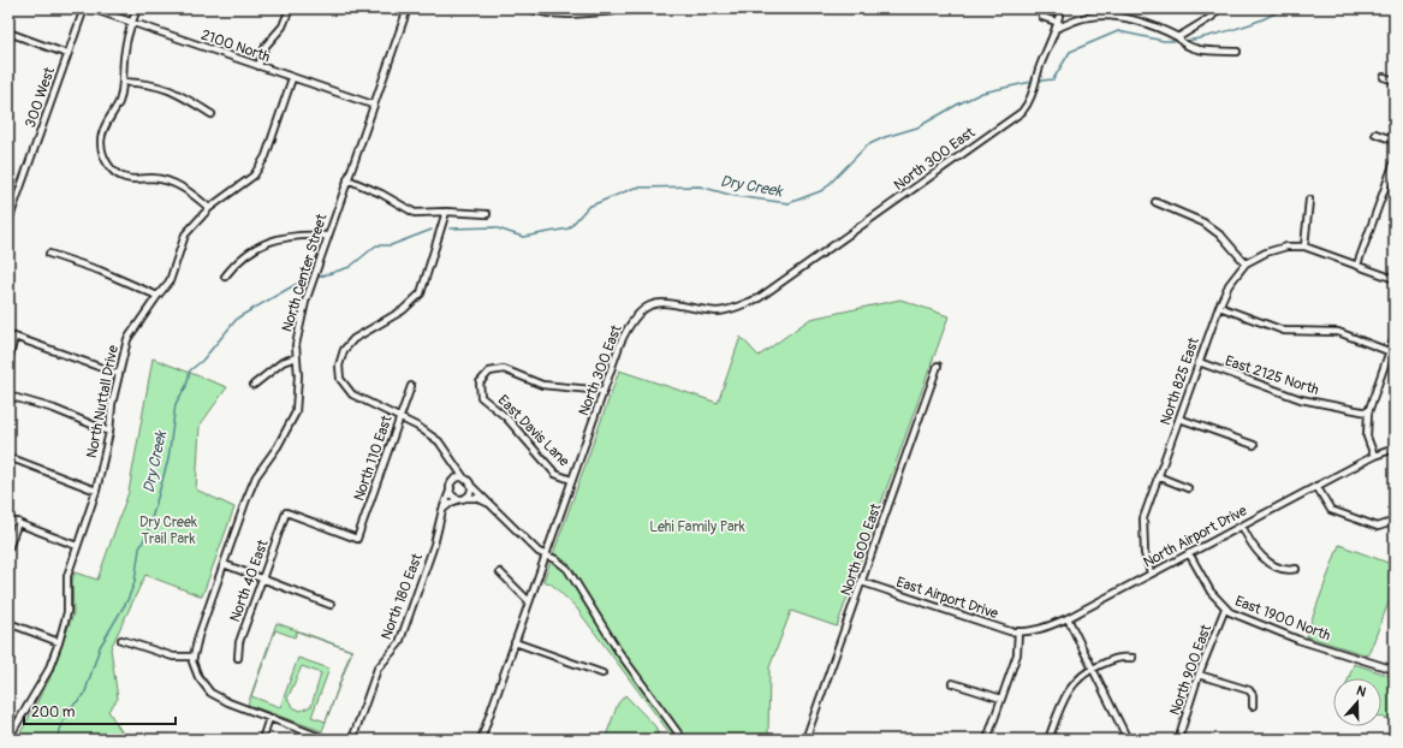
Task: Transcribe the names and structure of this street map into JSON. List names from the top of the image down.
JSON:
{
  "streets": {
    "street": [
      "2100 North",
      "300 West",
      "North 300 East",
      "North Center Street",
      "East 2125 North",
      "North 825 East",
      "North Nuttall Drive",
      "East Davis Lane",
      "North 110 East",
      "North Airport Drive",
      "North 600 East",
      "North 40 East",
      "North 180 East",
      "East Airport Drive",
      "East 1900 North",
      "North 900 East"
    ]
  },
  "crossings": [
    ["2100 North", "North Center Street"],
    ["2100 North", "North Nuttall Drive"],
    ["North 300 East", "East Davis Lane"],
    ["East 2125 North", "North 825 East"],
    ["North 825 East", "North Airport Drive"],
    ["North 110 East", "North 40 East"],
    ["North Airport Drive", "East Airport Drive"],
    ["North Airport Drive", "East 1900 North"],
    ["North 600 East", "East Airport Drive"],
    ["East 1900 North", "North 900 East"]
  ],
  "water": ["Dry Creek"],
  "parks": ["Dry Creek Trail Park", "Lehi Family Park"],
  "scale_bar": "200 m",
  "north": "top"
}
